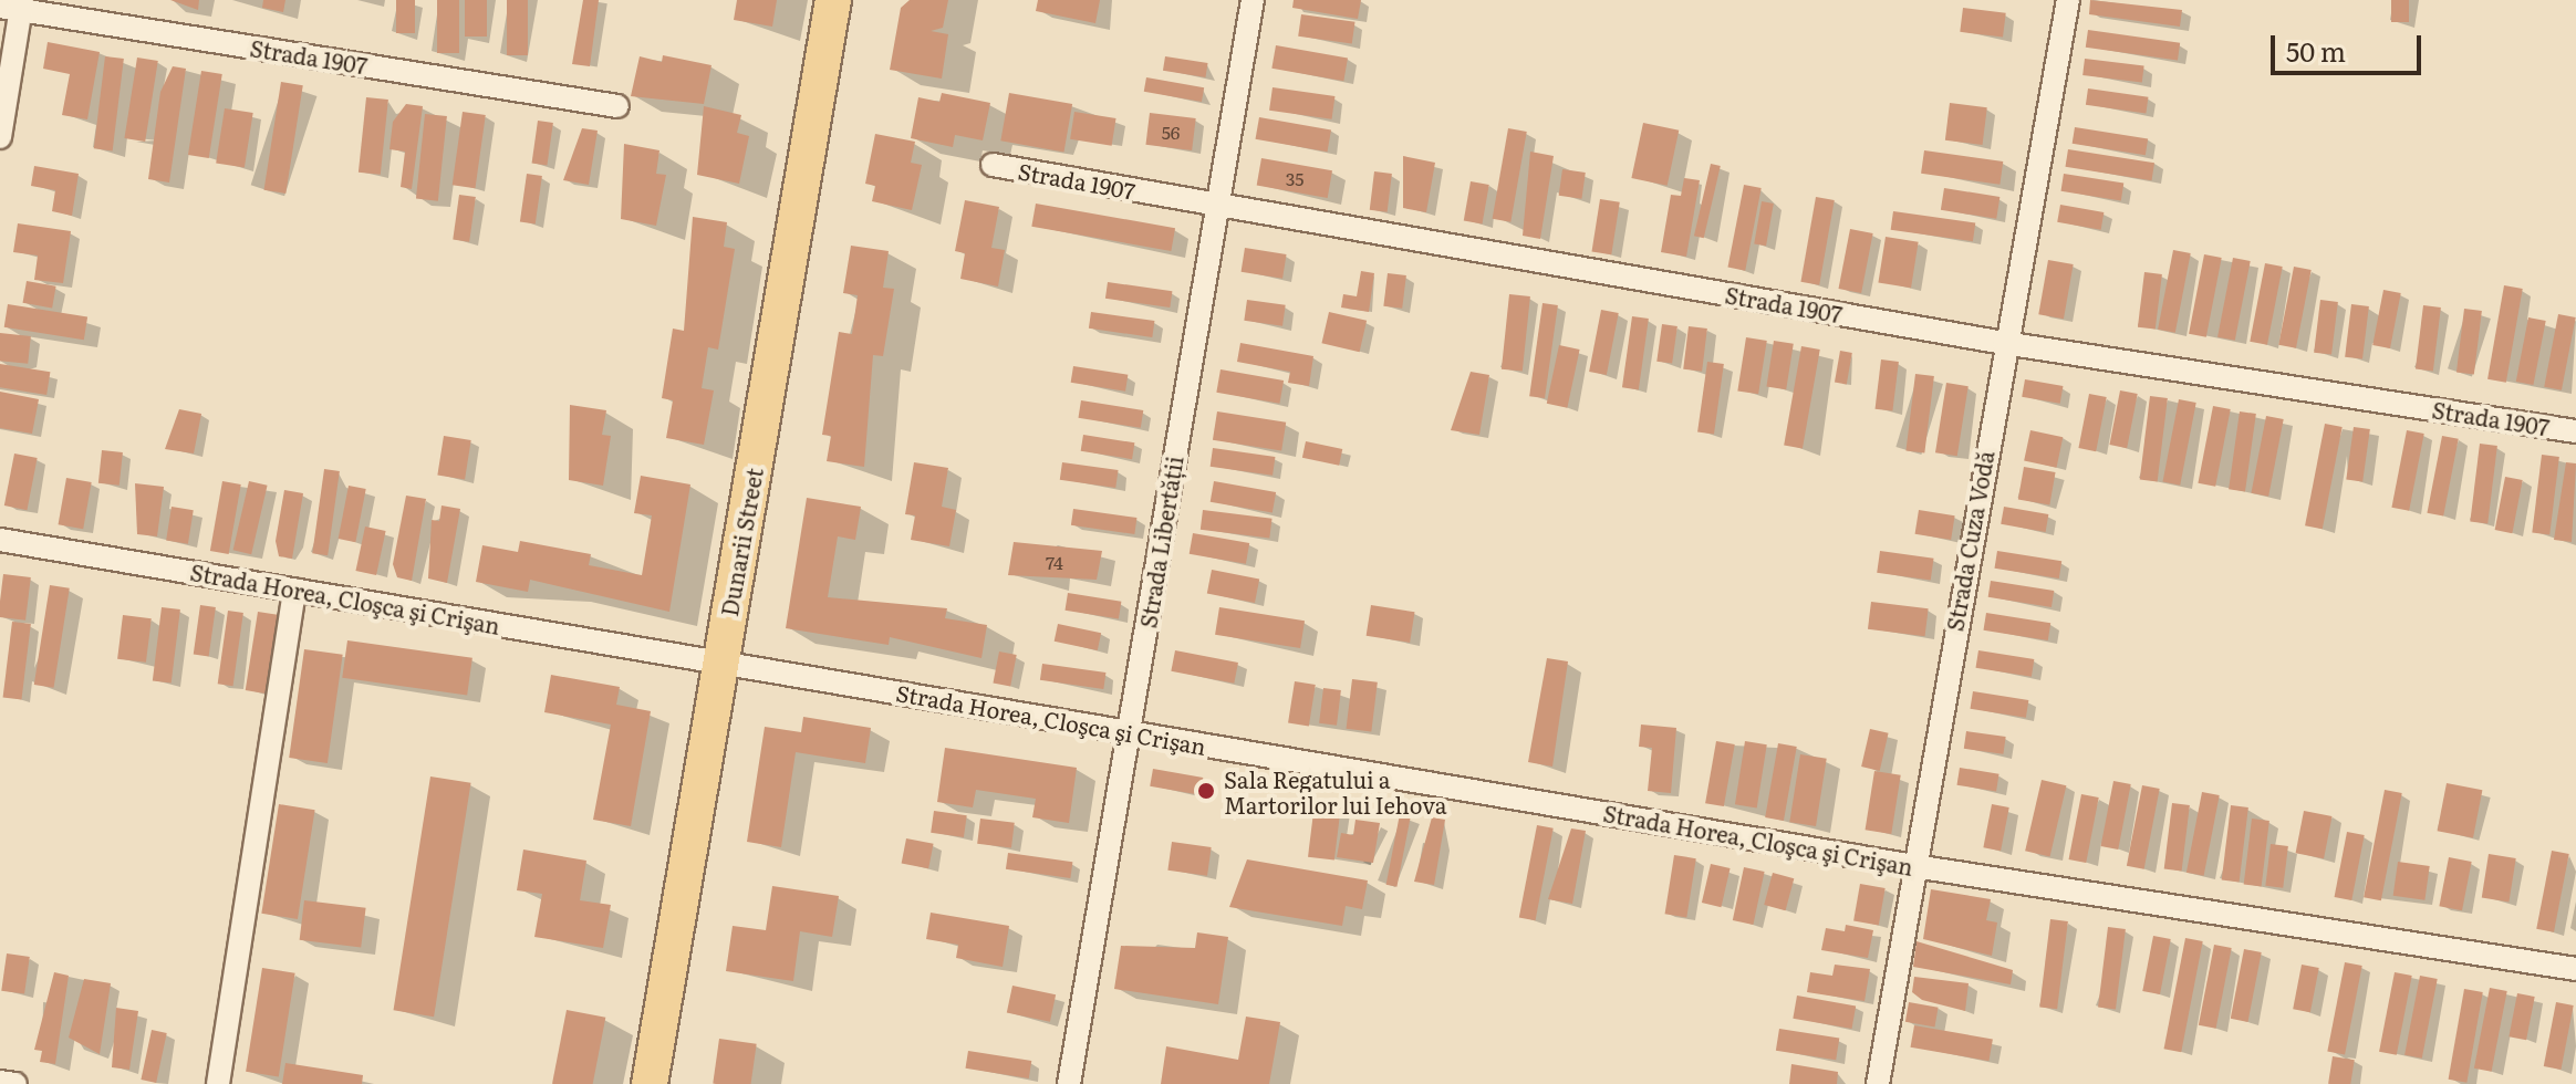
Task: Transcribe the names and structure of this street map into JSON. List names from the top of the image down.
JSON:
{
  "streets": {
    "main road": ["Dunarii Street"],
    "street": [
      "Strada 1907",
      "Strada Cuza Vodă",
      "Strada Libertății",
      "Strada Horea, Cloşca şi Crişan"
    ]
  },
  "crossings": [
    ["Strada 1907", "Strada Cuza Vodă"],
    ["Strada 1907", "Strada Libertății"],
    ["Strada Cuza Vodă", "Strada Horea, Cloşca şi Crişan"],
    ["Dunarii Street", "Strada Horea, Cloşca şi Crişan"],
    ["Strada Libertății", "Strada Horea, Cloşca şi Crişan"]
  ],
  "places": ["Sala Regatului a Martorilor lui Iehova"],
  "house_numbers": ["56", "35", "74"],
  "scale_bar": "50 m"
}
